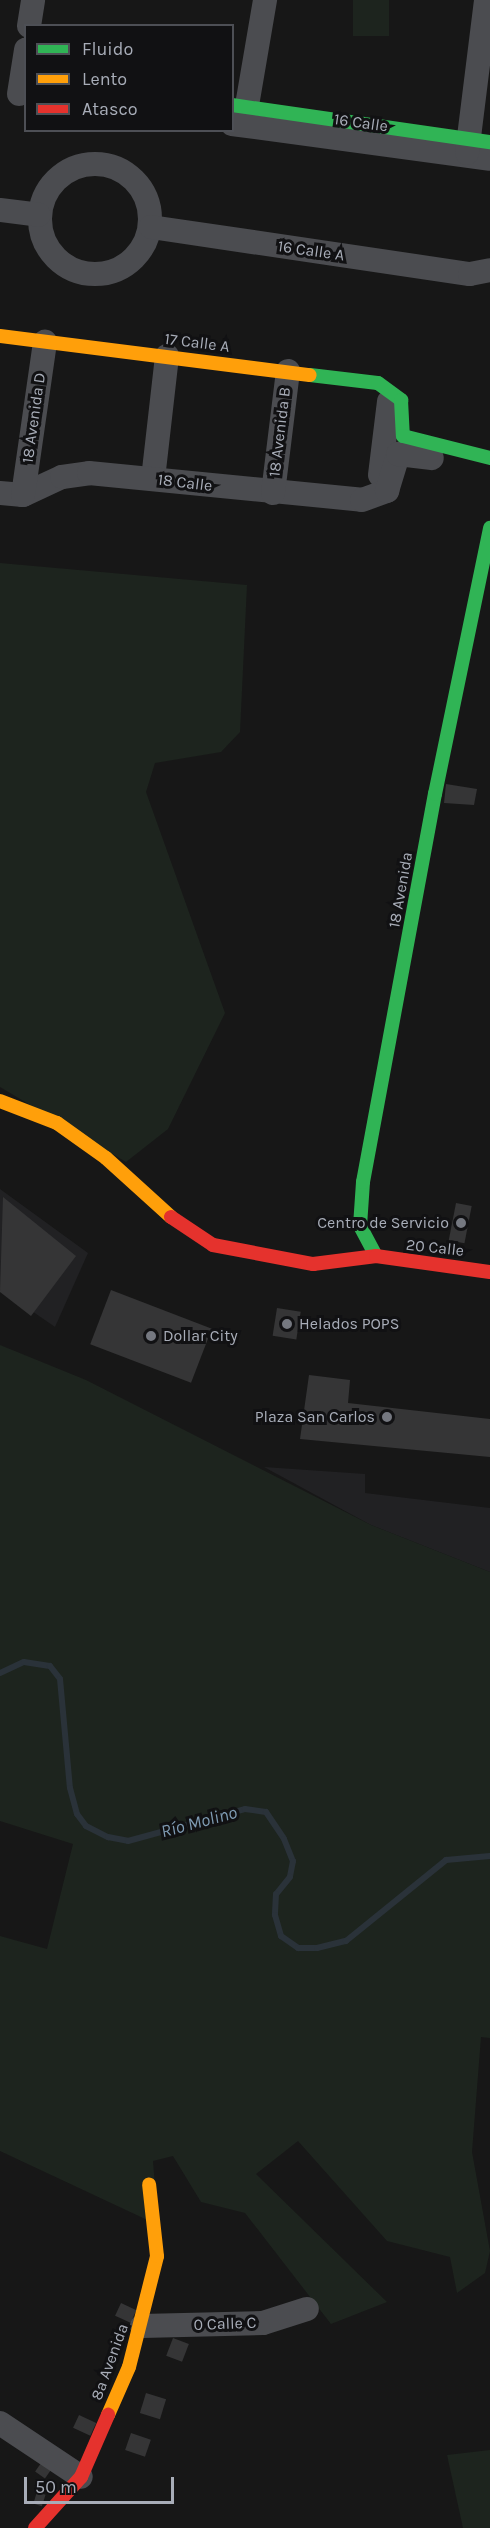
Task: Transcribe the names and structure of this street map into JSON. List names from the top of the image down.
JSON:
{
  "streets": {
    "street": [
      "16 Calle",
      "16 Calle A",
      "17 Calle A",
      "18 Avenida D",
      "18 Avenida B",
      "18 Calle",
      "18 Avenida",
      "20 Calle",
      "0 Calle C",
      "8a Avenida"
    ]
  },
  "crossings": [
    ["17 Calle A", "18 Avenida D"],
    ["17 Calle A", "18 Avenida B"],
    ["18 Avenida D", "18 Calle"],
    ["18 Avenida B", "18 Calle"],
    ["18 Avenida", "20 Calle"],
    ["0 Calle C", "8a Avenida"]
  ],
  "water": ["Río Molino"],
  "places": [
    "Centro de Servicio",
    "Helados POPS",
    "Dollar City",
    "Plaza San Carlos"
  ],
  "legend": ["Fluido", "Lento", "Atasco"],
  "scale_bar": "50 m"
}
